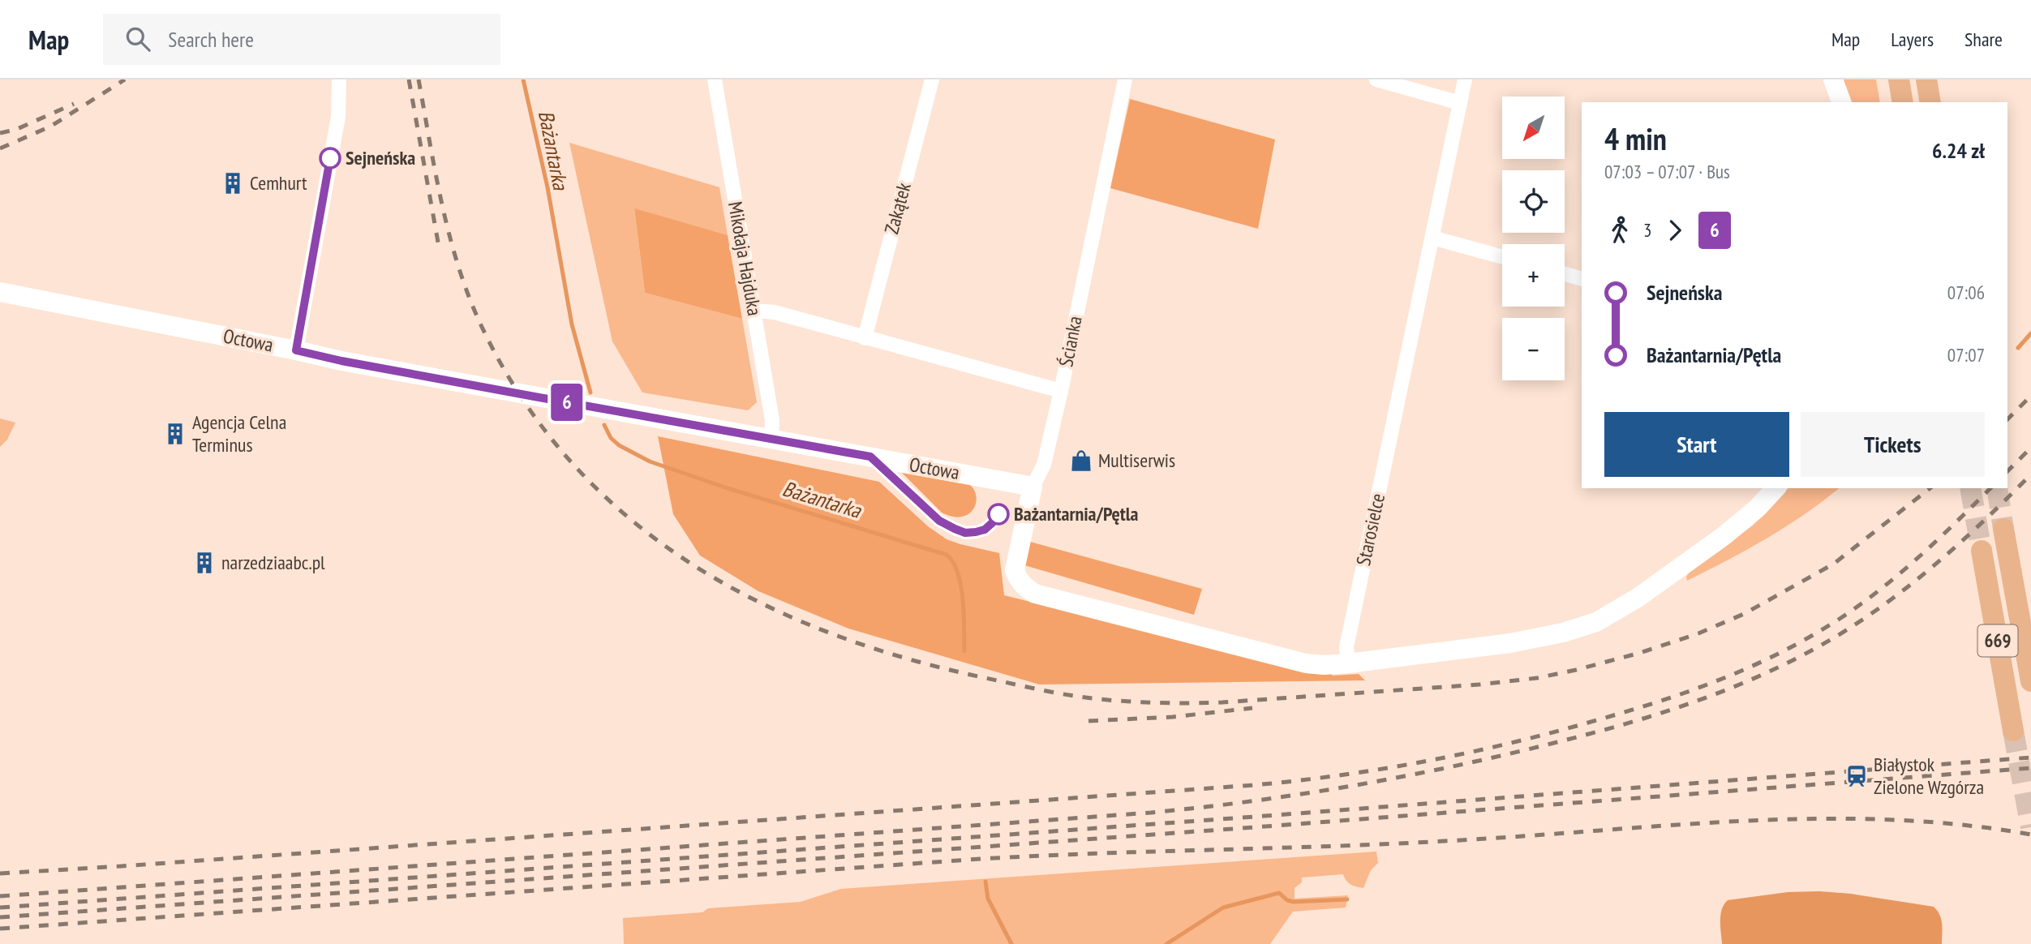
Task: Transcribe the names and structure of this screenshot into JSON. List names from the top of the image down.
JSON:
{
  "streets": {
    "main road": ["669"],
    "street": [
      "Zakątek",
      "Mikołaja Hajduka",
      "Octowa",
      "Ścianka",
      "Starosielce"
    ]
  },
  "crossings": [
    ["Mikołaja Hajduka", "Octowa"],
    ["Octowa", "Ścianka"],
    ["Ścianka", "Starosielce"]
  ],
  "water": ["Bażantarka"],
  "places": {
    "other": ["Sejneńska", "Bażantarnia/Pętla"],
    "building": ["Cemhurt", "Agencja Celna Terminus", "narzedziaabc.pl"],
    "shop": ["Multiserwis"],
    "station": ["Białystok Zielone Wzgórza"]
  },
  "lines": ["bus line 6"],
  "north": "bottom left",
  "page": {
    "header": "Map",
    "search": "Search here",
    "nav": ["Map", "Layers", "Share"],
    "on_map": "6",
    "map_buttons": ["+", "−"],
    "heading": ["4 min", "07:03 – 07:07 · Bus", "6.24 zł"],
    "legs": ["3", "6"],
    "list": [
      {
        "name": "Sejneńska",
        "value": "07:06"
      },
      {
        "name": "Bażantarnia/Pętla",
        "value": "07:07"
      }
    ],
    "buttons": ["Start", "Tickets"]
  }
}
